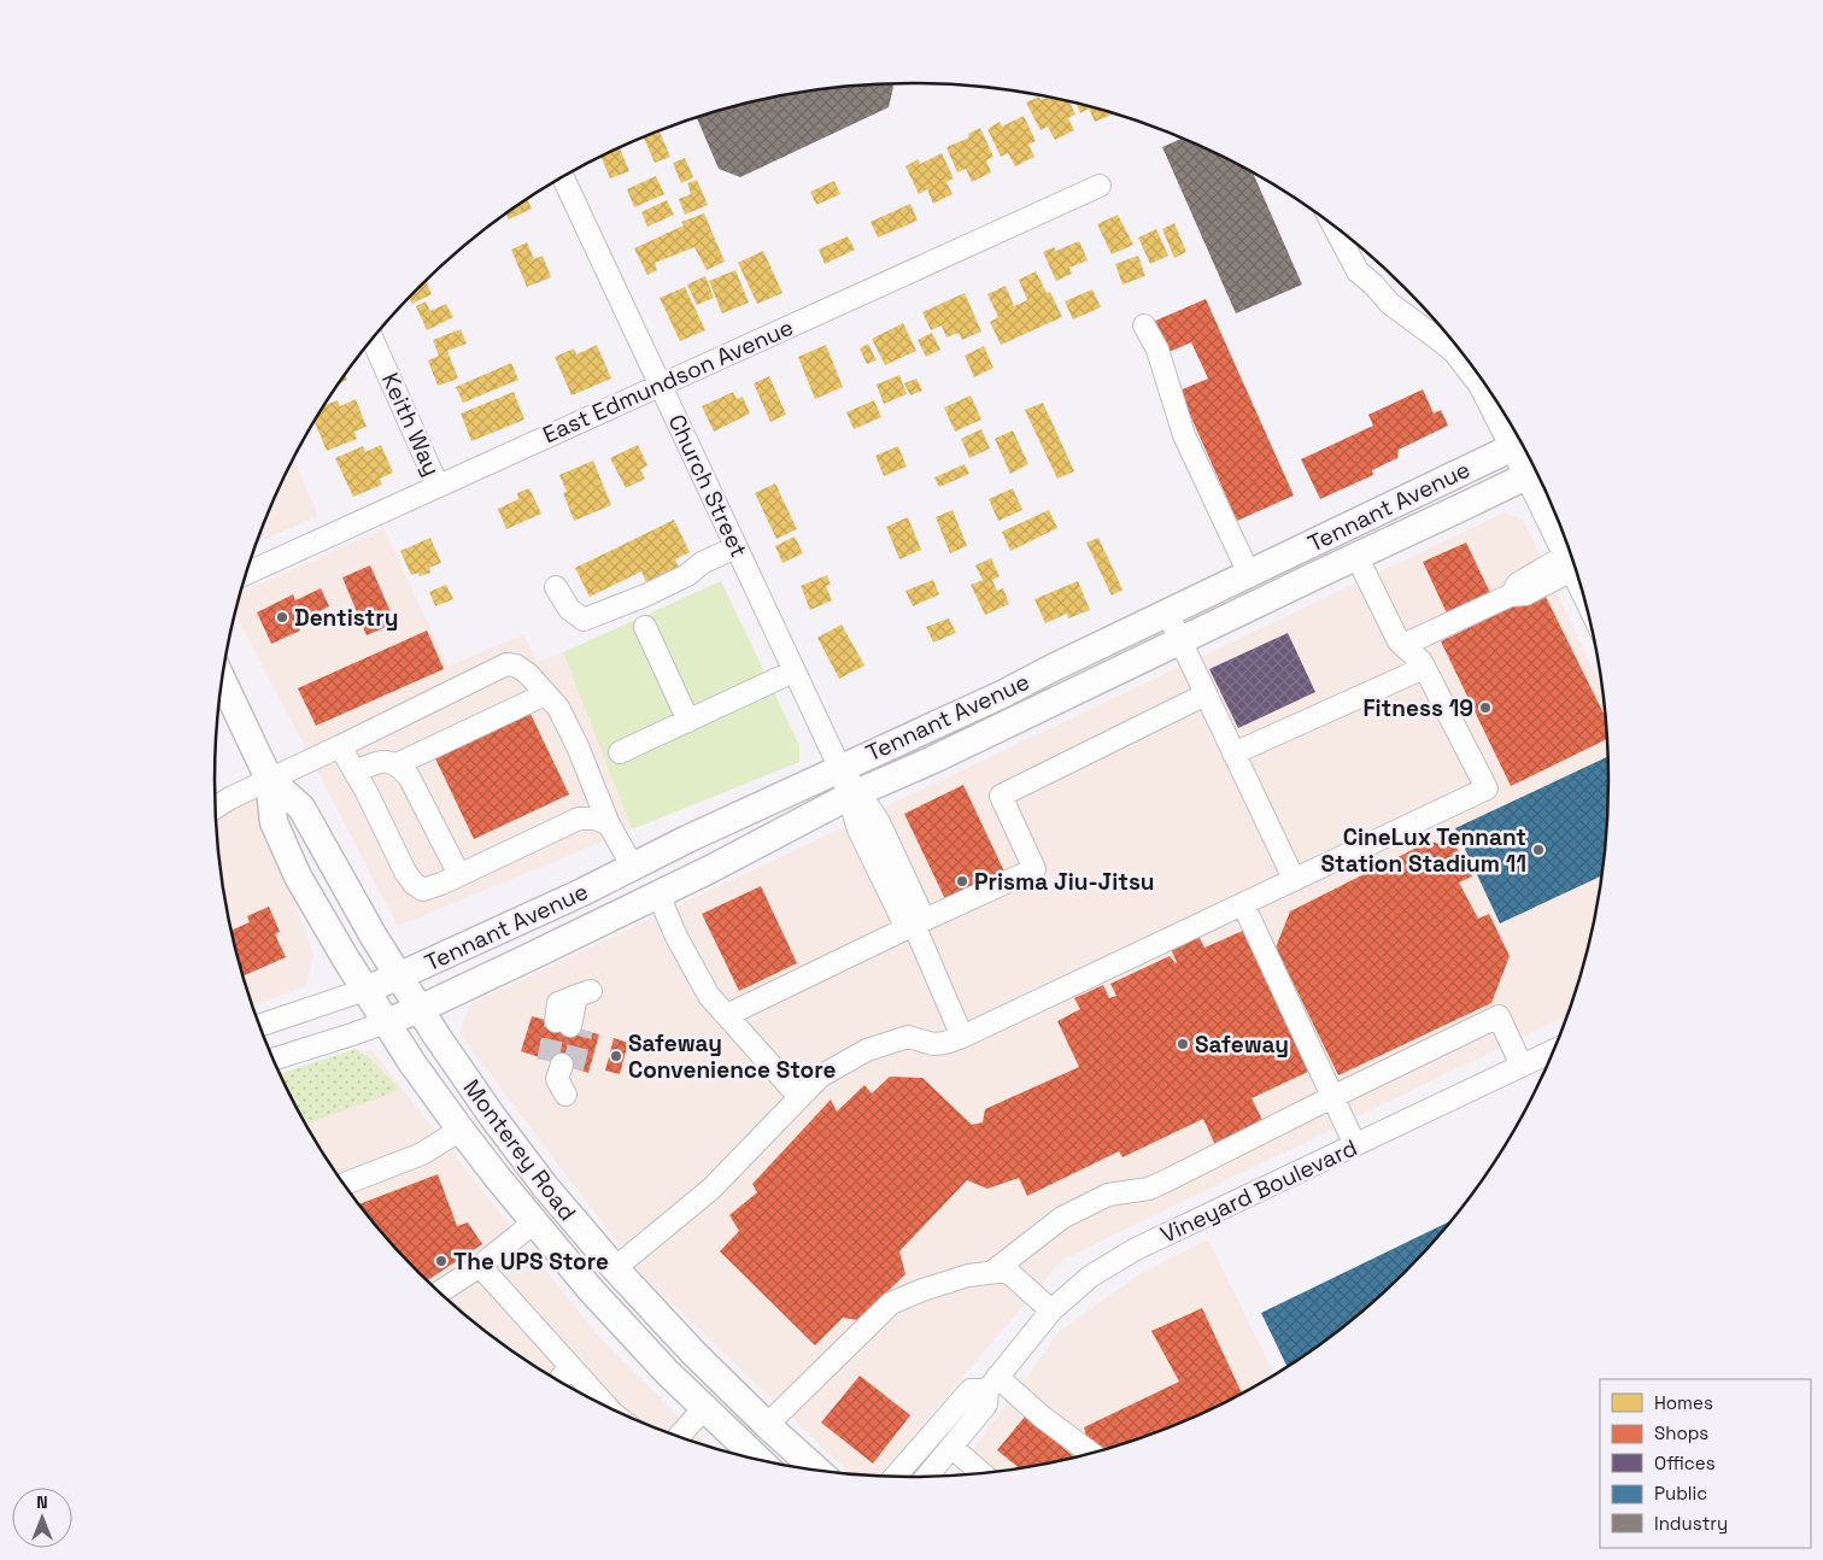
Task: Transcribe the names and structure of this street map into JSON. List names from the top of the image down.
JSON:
{
  "streets": {
    "main road": ["Tennant Avenue", "Monterey Road"],
    "street": [
      "East Edmundson Avenue",
      "Keith Way",
      "Church Street",
      "Vineyard Boulevard"
    ]
  },
  "crossings": [
    ["East Edmundson Avenue", "Keith Way"],
    ["East Edmundson Avenue", "Church Street"],
    ["Church Street", "Tennant Avenue"],
    ["Tennant Avenue", "Monterey Road"]
  ],
  "places": [
    "Dentistry",
    "Fitness 19",
    "CineLux Tennant Station Stadium 11",
    "Prisma Jiu-Jitsu",
    "Safeway",
    "Safeway Convenience Store",
    "The UPS Store"
  ],
  "legend": [
    "Homes",
    "Shops",
    "Offices",
    "Public",
    "Industry"
  ],
  "north": "top"
}
